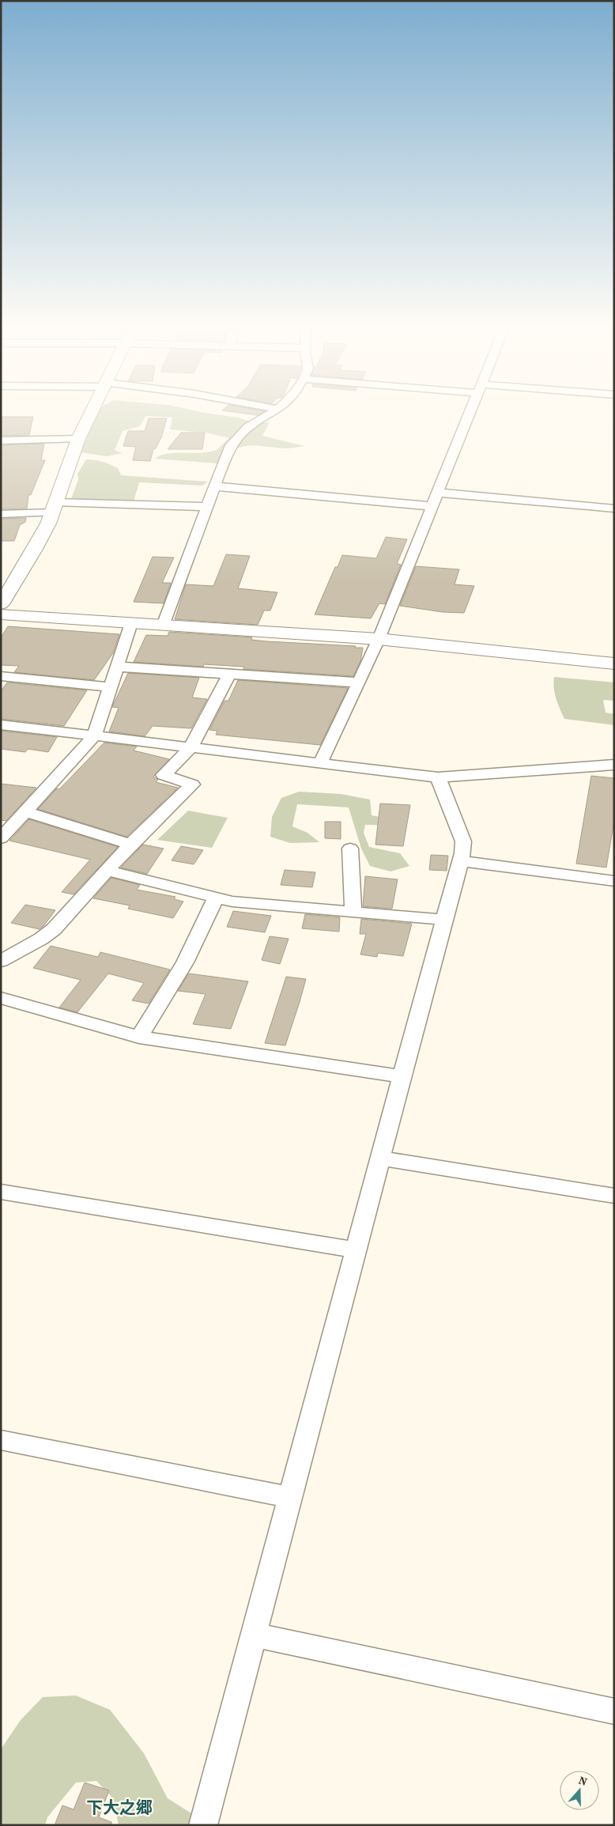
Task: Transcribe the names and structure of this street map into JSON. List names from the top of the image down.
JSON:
{
  "districts": ["下大之郷"],
  "north": "top"
}
